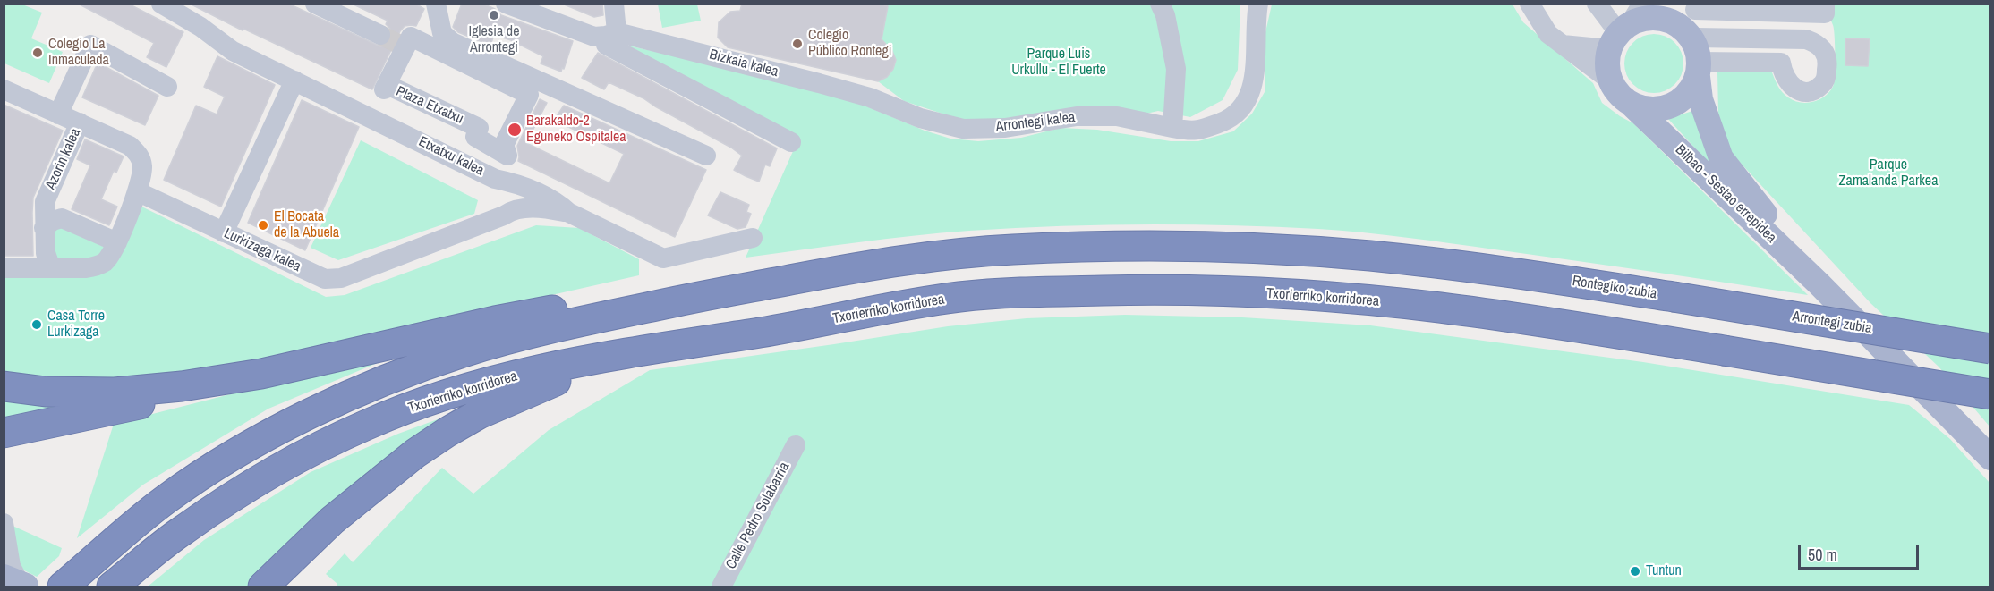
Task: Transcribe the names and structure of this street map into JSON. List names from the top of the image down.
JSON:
{
  "streets": {
    "highway": ["Rontegiko zubia", "Txorierriko korridorea", "Arrontegi zubia"],
    "main road": ["Bilbao - Sestao errepidea"],
    "street": [
      "Bizkaia kalea",
      "Plaza Etxatxu",
      "Arrontegi kalea",
      "Etxatxu kalea",
      "Azorin kalea",
      "Lurkizaga kalea",
      "Calle Pedro Solabarria"
    ]
  },
  "crossings": [
    ["Bizkaia kalea", "Arrontegi kalea"],
    ["Etxatxu kalea", "Lurkizaga kalea"],
    ["Rontegiko zubia", "Arrontegi zubia"]
  ],
  "parks": ["Parque Luis Urkullu - El Fuerte", "Parque Zamalanda Parkea"],
  "places": [
    "Iglesia de Arrontegi",
    "Colegio Público Rontegi",
    "Colegio La Inmaculada",
    "Barakaldo-2 Eguneko Ospitalea",
    "El Bocata de la Abuela",
    "Casa Torre Lurkizaga",
    "Tuntun"
  ],
  "scale_bar": "50 m"
}
